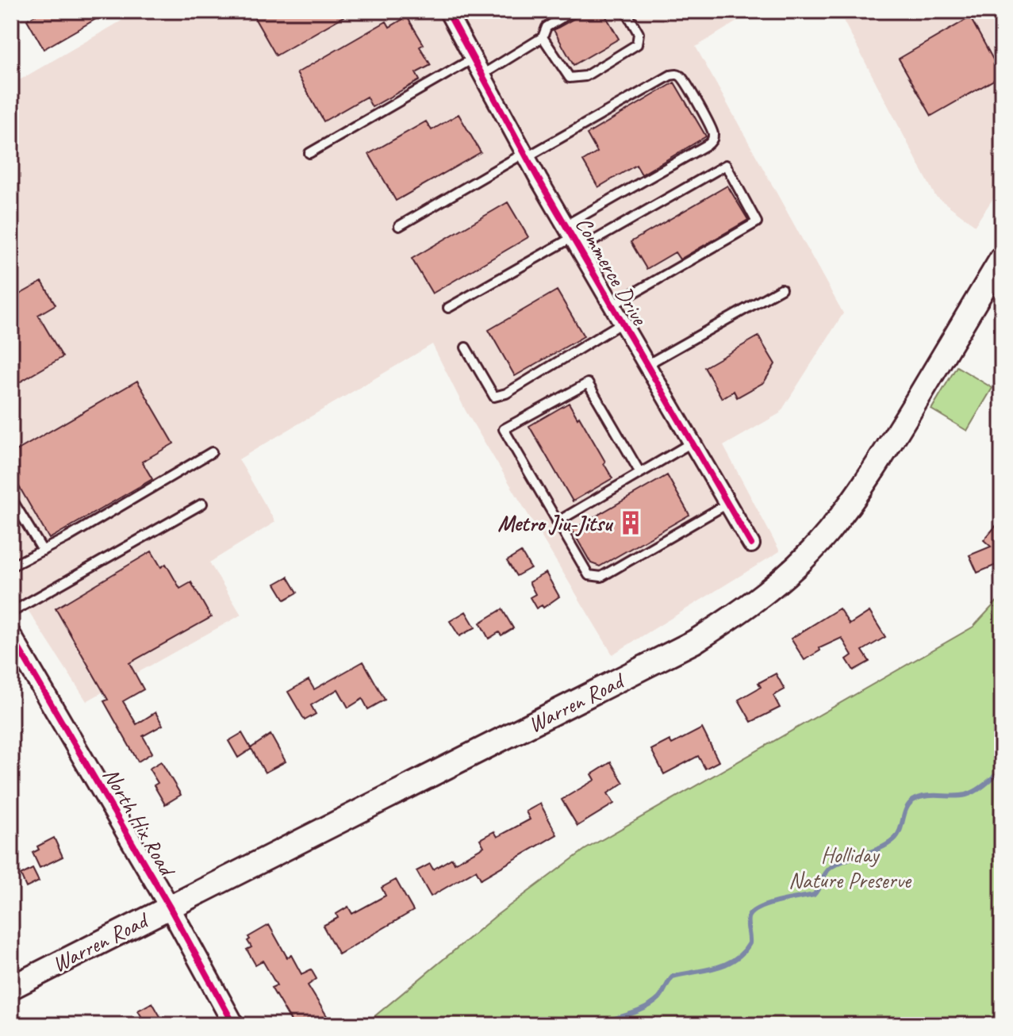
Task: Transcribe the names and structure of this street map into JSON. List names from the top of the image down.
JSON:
{
  "streets": {
    "main road": ["Warren Road"],
    "street": ["Commerce Drive", "North Hix Road"]
  },
  "crossings": [
    ["Warren Road", "North Hix Road"]
  ],
  "parks": ["Holliday Nature Preserve"],
  "places": {
    "building": ["Metro Jiu-Jitsu"]
  }
}
